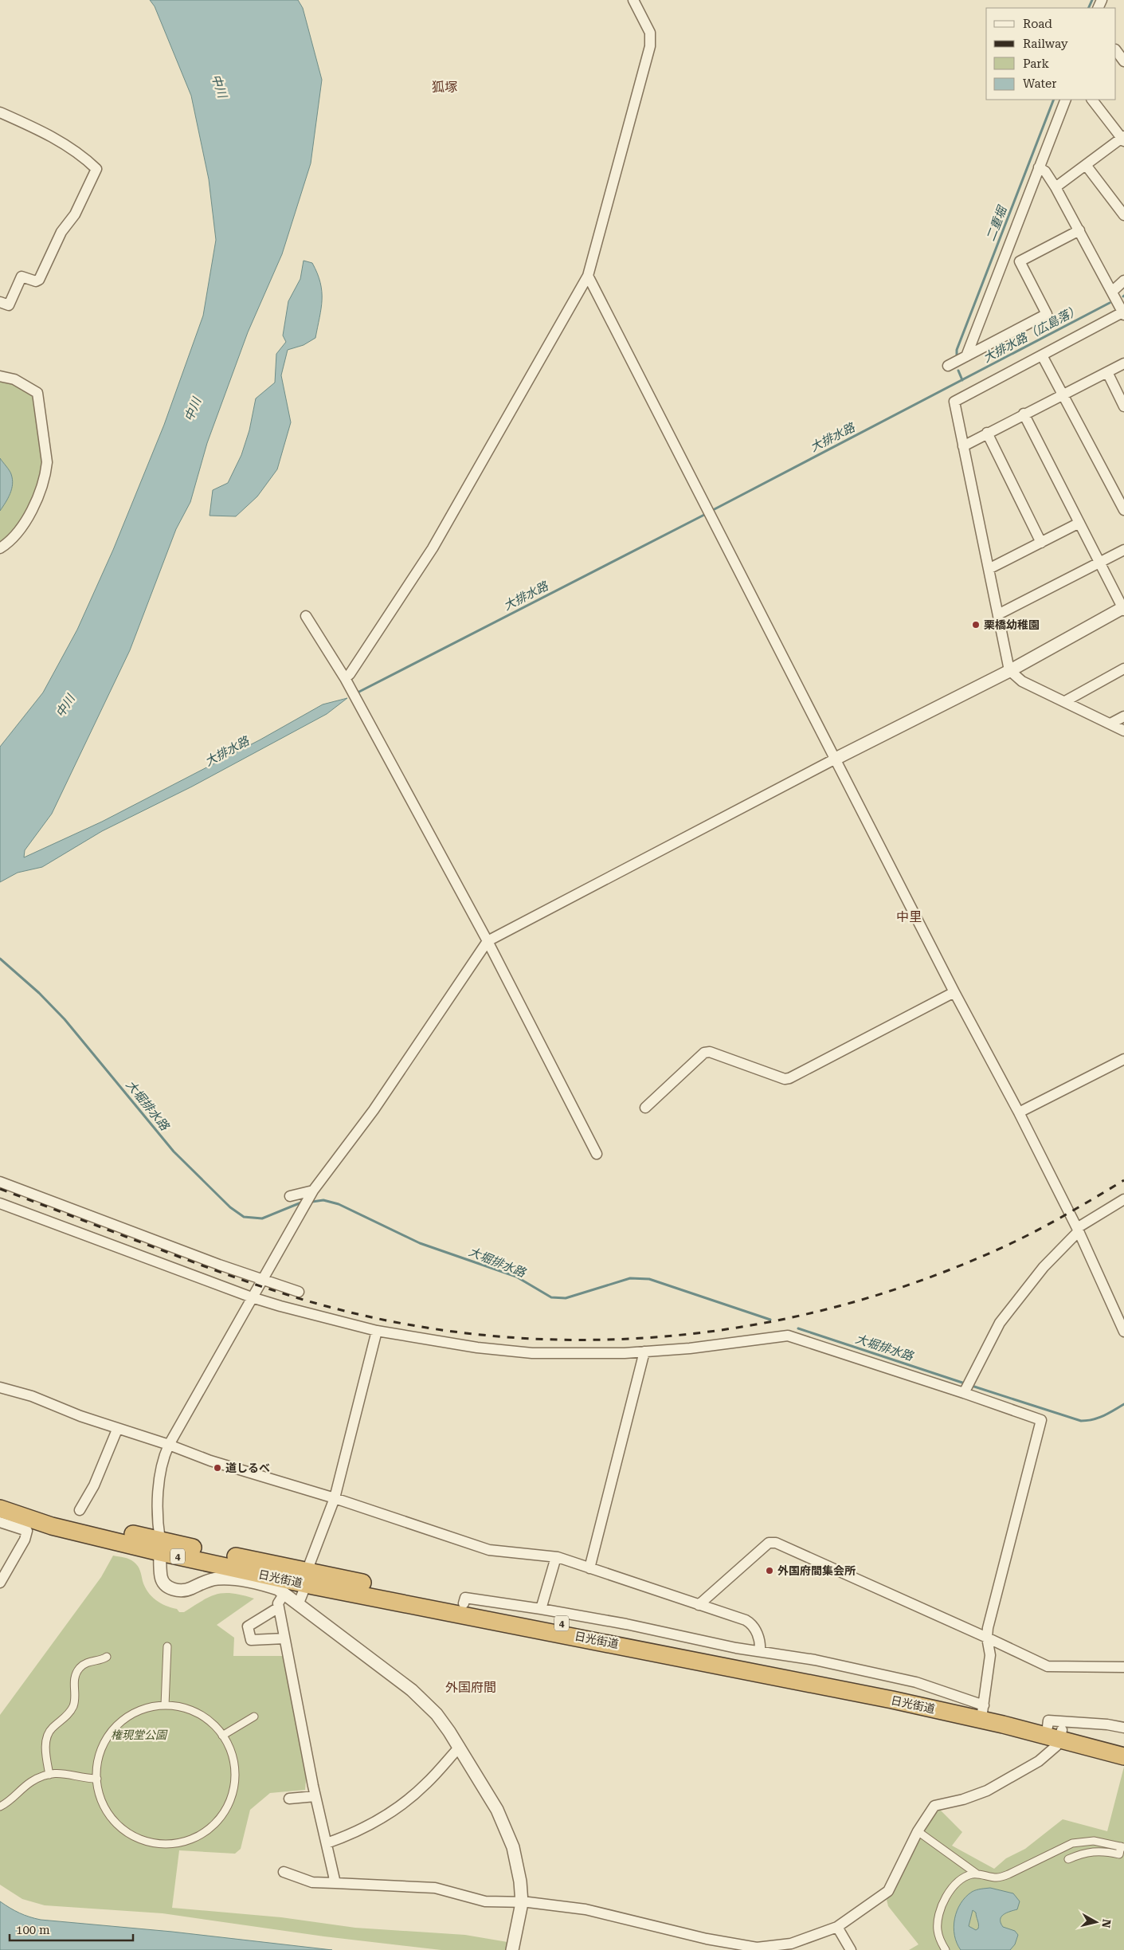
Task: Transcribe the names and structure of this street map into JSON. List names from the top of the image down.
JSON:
{
  "streets": {
    "highway": ["4", "日光街道"]
  },
  "districts": ["狐塚", "中里", "外国府間"],
  "water": [
    "中川",
    "二重堀",
    "大排水路（広島落）",
    "大排水路",
    "大堀排水路"
  ],
  "parks": ["権現堂公園"],
  "places": ["栗橋幼稚園", "道しるべ", "外国府間集会所"],
  "legend": [
    "Road",
    "Railway",
    "Park",
    "Water"
  ],
  "scale_bar": "100 m",
  "north": "right"
}
